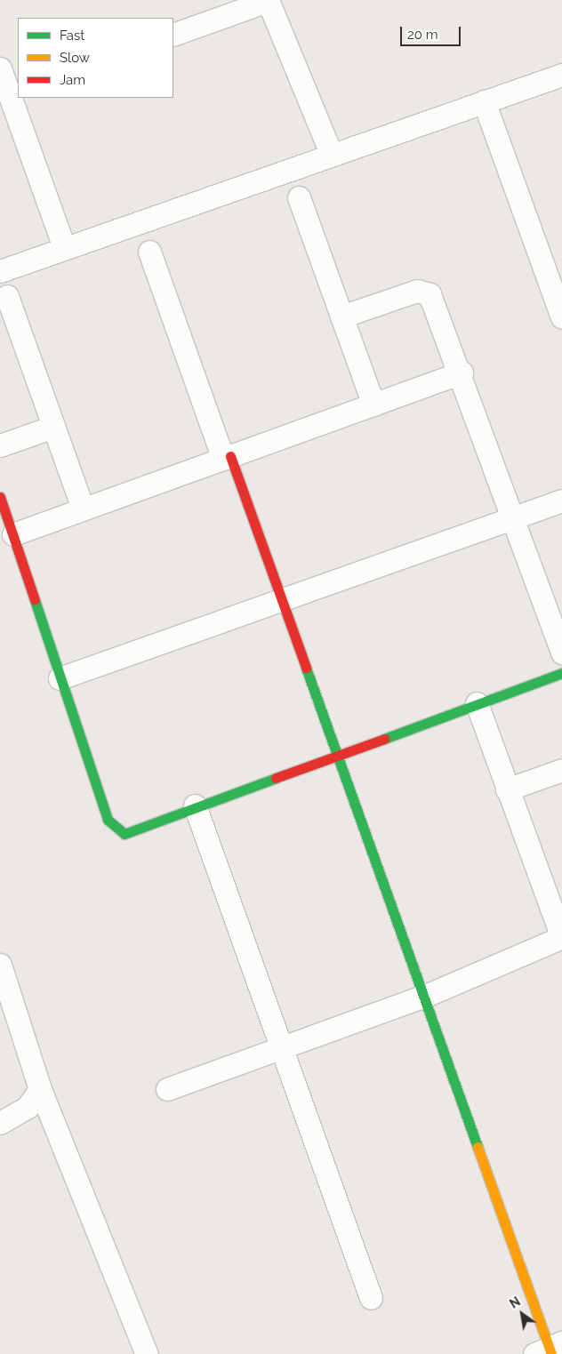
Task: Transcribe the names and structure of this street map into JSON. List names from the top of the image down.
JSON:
{
  "legend": ["Fast", "Slow", "Jam"],
  "scale_bar": "20 m",
  "north": "top left"
}
